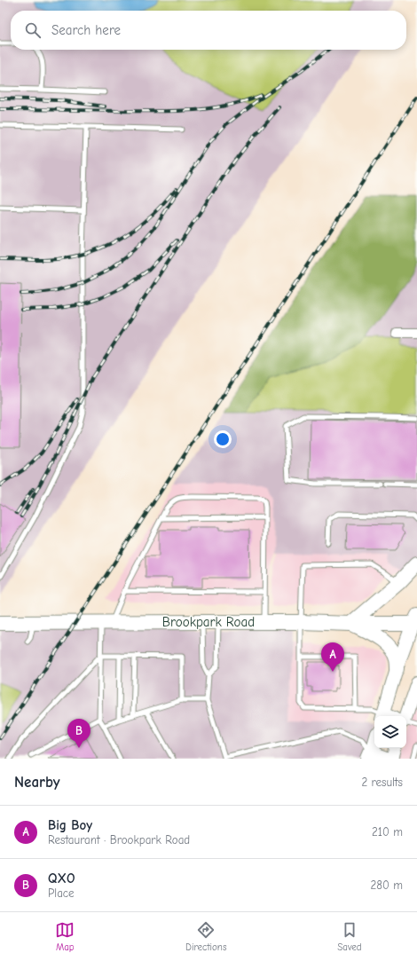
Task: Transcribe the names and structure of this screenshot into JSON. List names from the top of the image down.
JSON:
{
  "streets": {
    "main road": ["Brookpark Road"]
  },
  "page": {
    "search": "Search here",
    "pins": ["A", "B"],
    "heading": ["Nearby", "2 results"],
    "list": [
      {
        "mark": "A",
        "name": "Big Boy",
        "note": "Restaurant · Brookpark Road",
        "value": "210 m"
      },
      {
        "mark": "B",
        "name": "QXO",
        "note": "Place",
        "value": "280 m"
      }
    ],
    "nav": ["Map", "Directions", "Saved"]
  }
}
